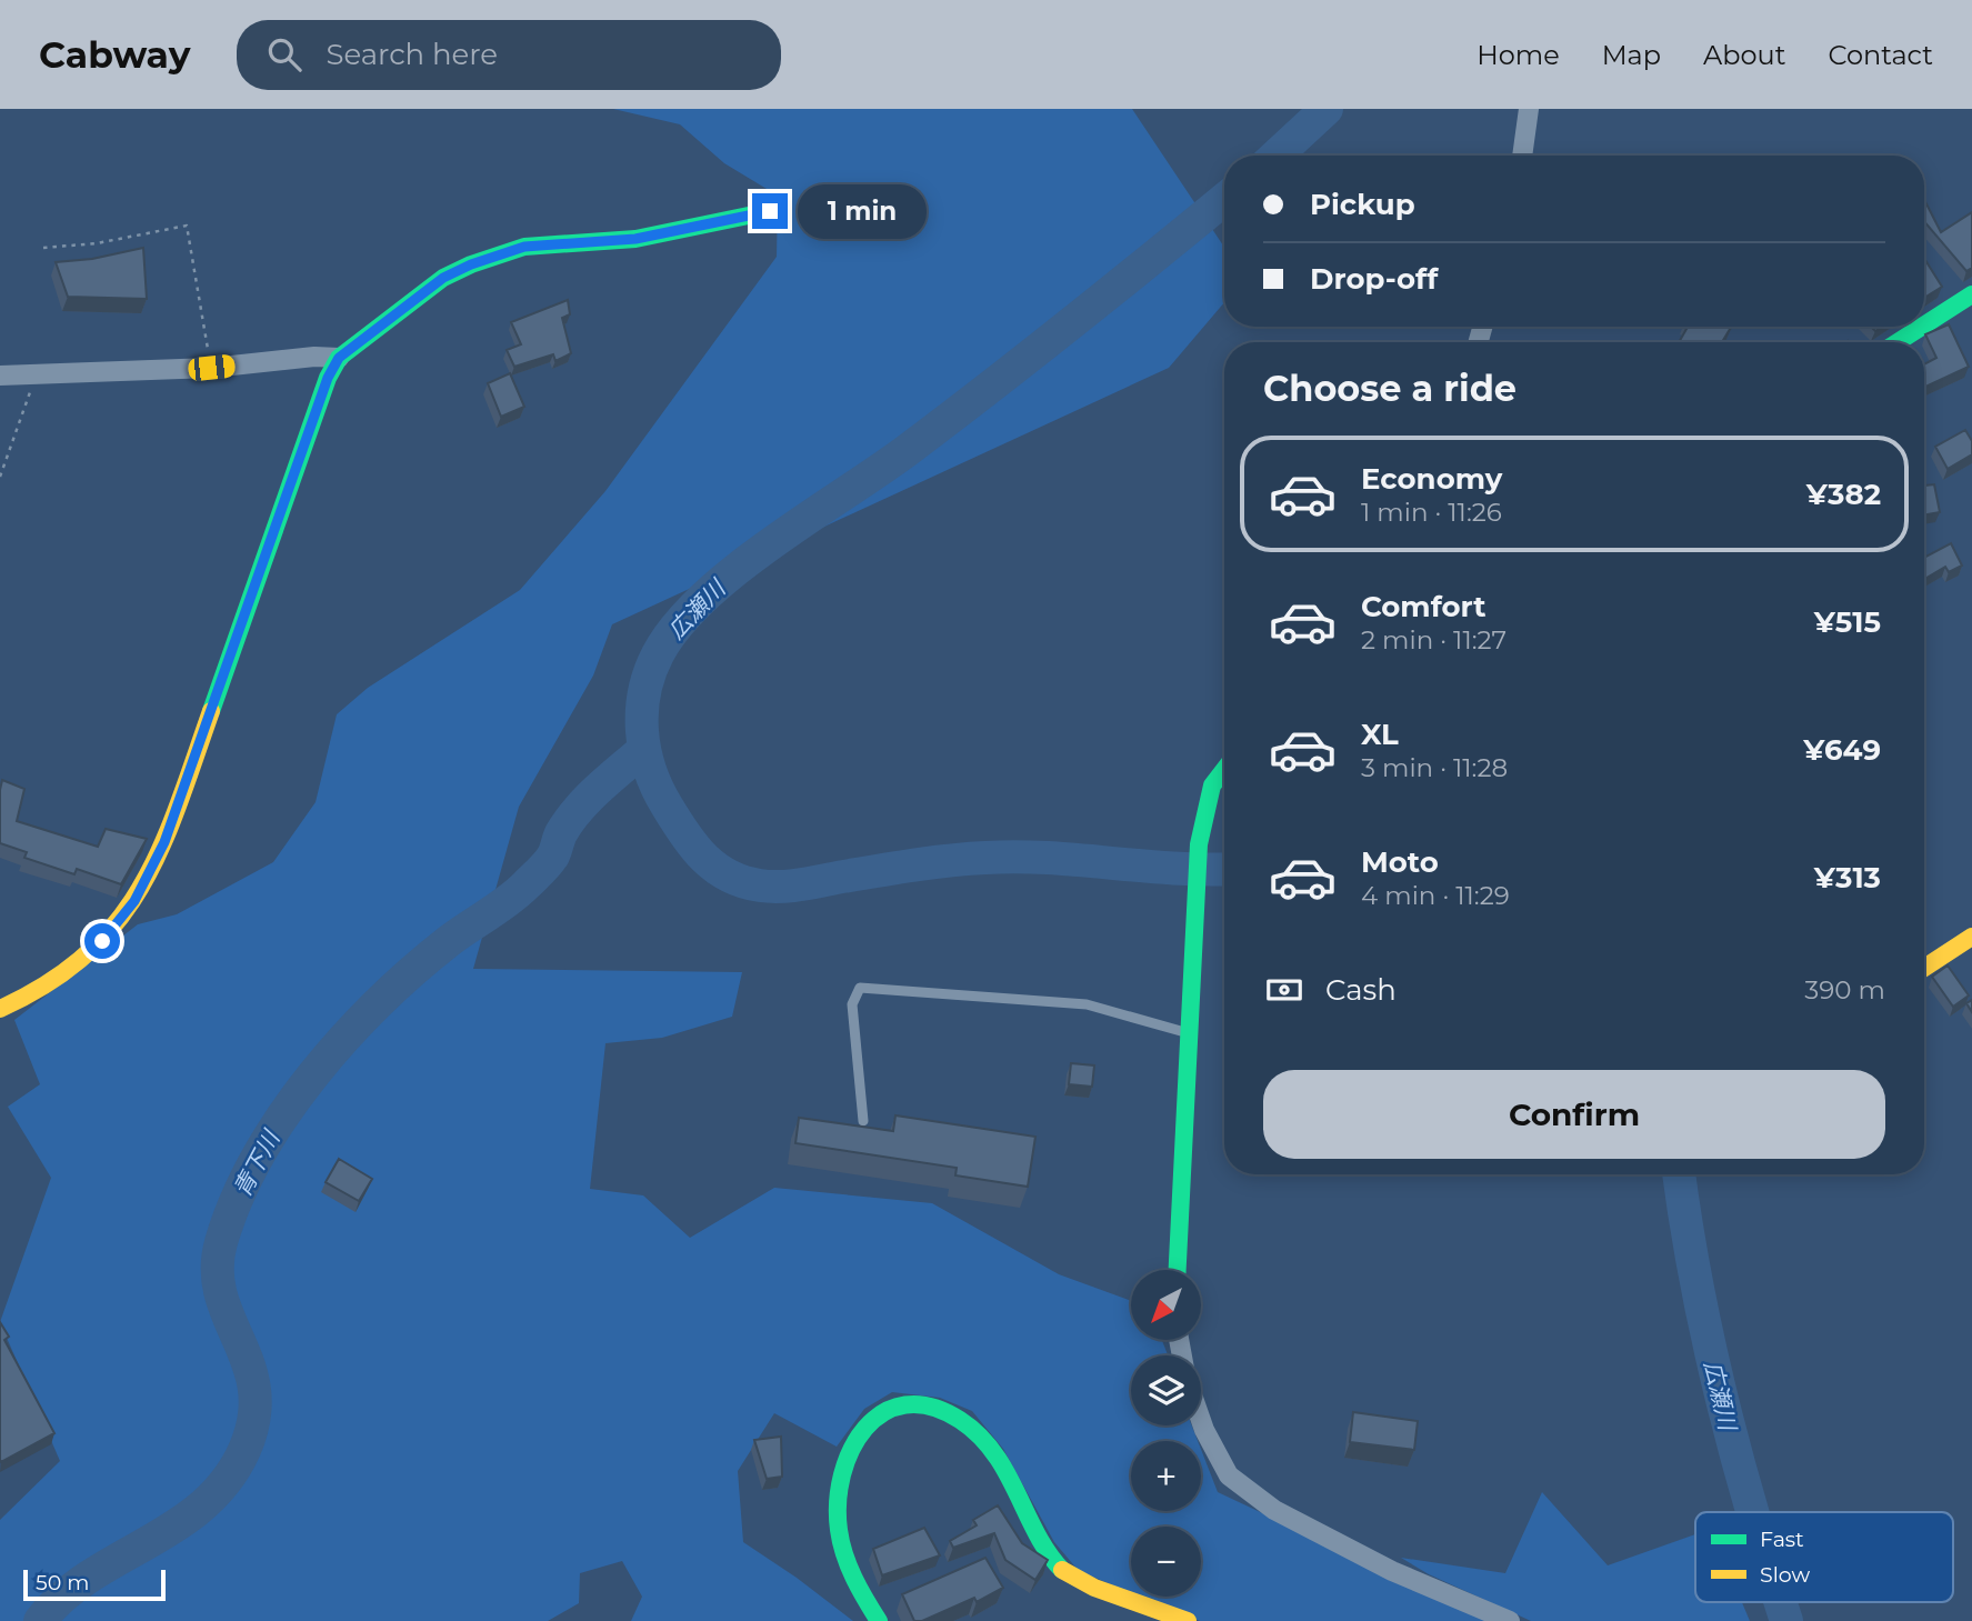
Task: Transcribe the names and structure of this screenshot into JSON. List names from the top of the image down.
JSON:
{
  "water": ["広瀬川", "青下川"],
  "legend": ["Fast", "Slow"],
  "scale_bar": "50 m",
  "north": "bottom left",
  "page": {
    "header": "Cabway",
    "search": "Search here",
    "nav": [
      "Home",
      "Map",
      "About",
      "Contact"
    ],
    "banner": ["Pickup", "Drop-off"],
    "bubble": "1 min",
    "heading": "Choose a ride",
    "list": [
      {
        "name": "Economy",
        "note": "1 min · 11:26",
        "value": "¥382"
      },
      {
        "name": "Comfort",
        "note": "2 min · 11:27",
        "value": "¥515"
      },
      {
        "name": "XL",
        "note": "3 min · 11:28",
        "value": "¥649"
      },
      {
        "name": "Moto",
        "note": "4 min · 11:29",
        "value": "¥313"
      }
    ],
    "pay": ["Cash", "390 m"],
    "buttons": "Confirm",
    "map_buttons": ["+", "−"],
    "scale": "50 m"
  }
}
